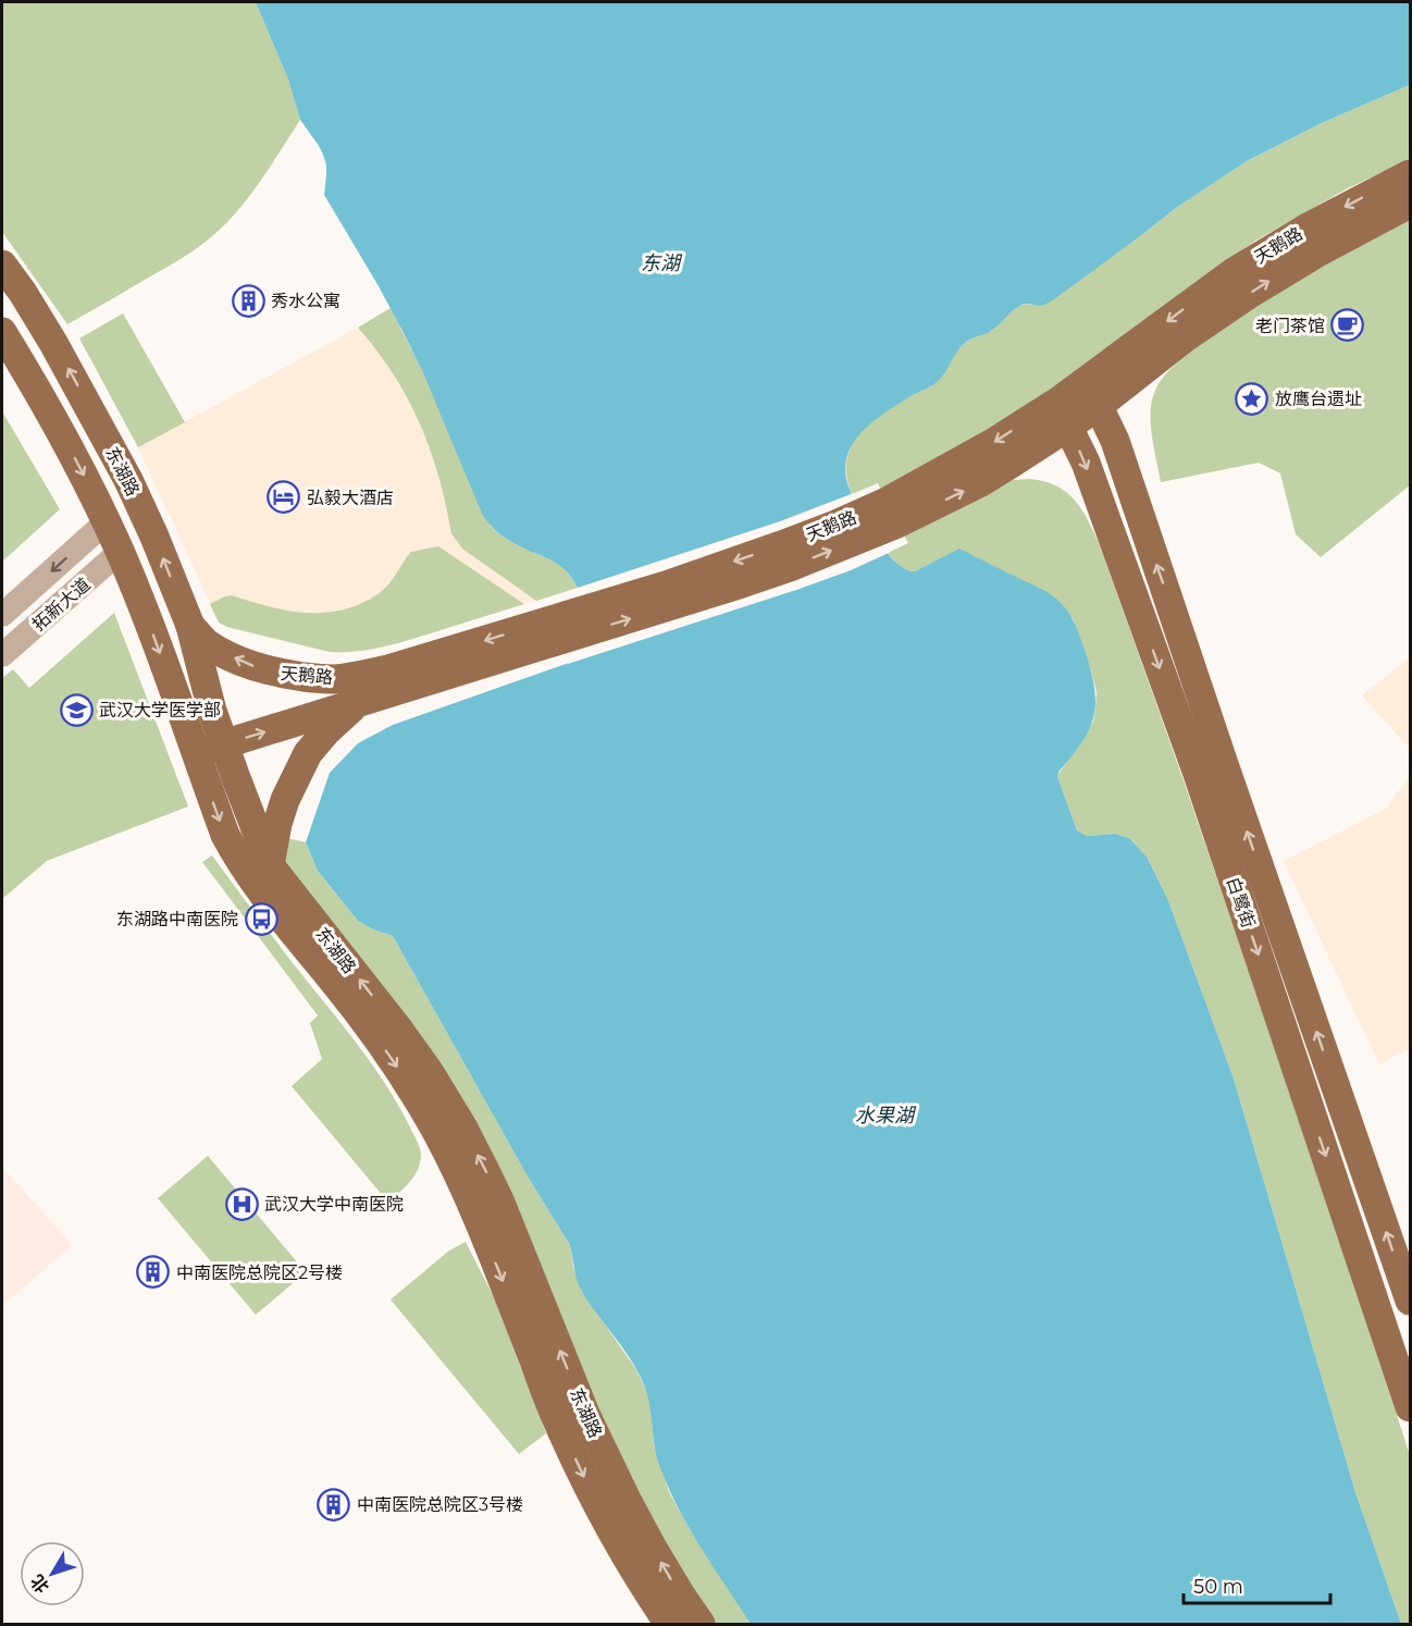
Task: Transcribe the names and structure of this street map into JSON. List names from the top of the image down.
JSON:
{
  "streets": {
    "main road": ["天鹅路", "东湖路", "白鹭街"],
    "street": ["拓新大道"]
  },
  "crossings": [
    ["天鹅路", "东湖路"],
    ["天鹅路", "白鹭街"],
    ["东湖路", "拓新大道"]
  ],
  "water": ["东湖", "水果湖"],
  "places": {
    "building": ["秀水公寓", "中南医院总院区2号楼", "中南医院总院区3号楼"],
    "cafe": ["老门茶馆"],
    "place": ["放鹰台遗址"],
    "hotel": ["弘毅大酒店"],
    "school or university": ["武汉大学医学部"],
    "bus stop": ["东湖路中南医院"],
    "hospital": ["武汉大学中南医院"]
  },
  "scale_bar": "50 m",
  "north": "bottom left"
}
